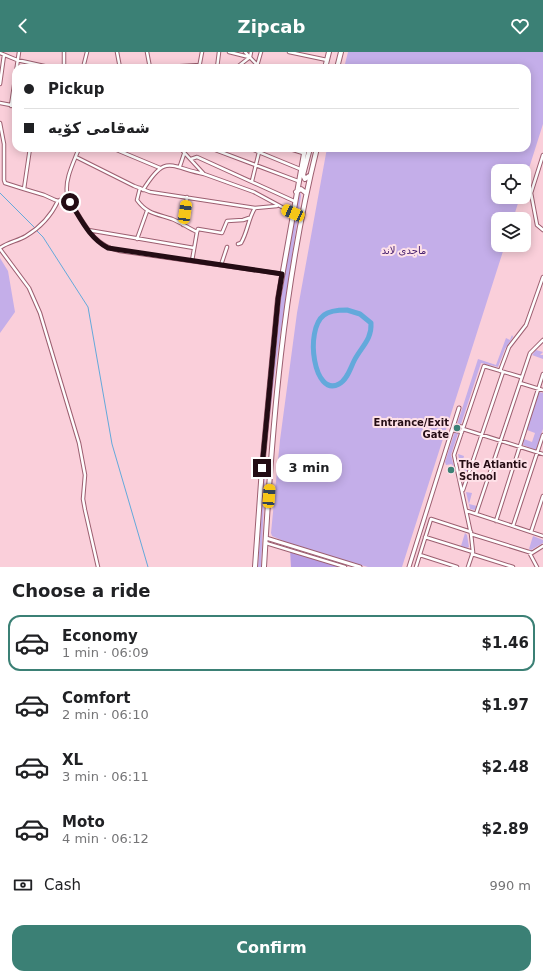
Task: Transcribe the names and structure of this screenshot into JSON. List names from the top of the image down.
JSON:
{
  "parks": ["ماجدی لاند"],
  "places": ["Entrance/Exit Gate", "The Atlantic School"],
  "page": {
    "header": "Zipcab",
    "banner": ["Pickup", "شەقامی کۆیە"],
    "bubble": "3 min",
    "heading": "Choose a ride",
    "list": [
      {
        "name": "Economy",
        "note": "1 min · 06:09",
        "value": "$1.46"
      },
      {
        "name": "Comfort",
        "note": "2 min · 06:10",
        "value": "$1.97"
      },
      {
        "name": "XL",
        "note": "3 min · 06:11",
        "value": "$2.48"
      },
      {
        "name": "Moto",
        "note": "4 min · 06:12",
        "value": "$2.89"
      }
    ],
    "pay": ["Cash", "990 m"],
    "buttons": "Confirm"
  }
}
